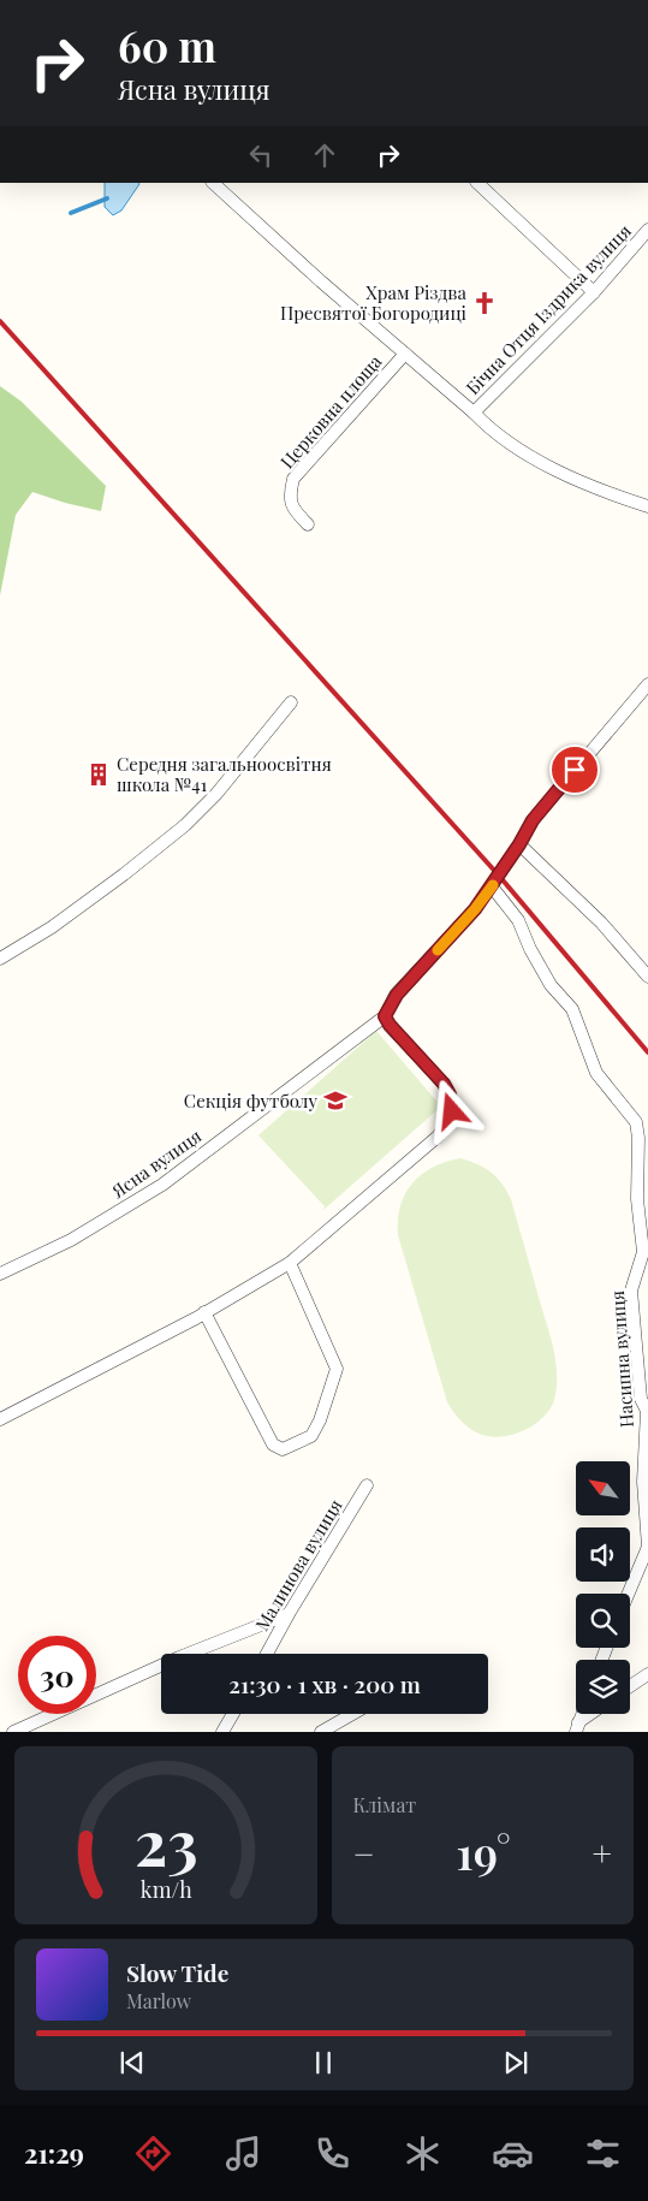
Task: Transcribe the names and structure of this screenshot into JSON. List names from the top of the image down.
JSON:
{
  "streets": {
    "street": [
      "Бічна Отця Іздрика вулиця",
      "Церковна площа",
      "Ясна вулиця",
      "Насипна вулиця",
      "Малинова вулиця"
    ]
  },
  "crossings": [
    ["Ясна вулиця", "Насипна вулиця"]
  ],
  "places": {
    "church": ["Храм Різдва Пресвятої Богородиці"],
    "building": ["Середня загальноосвітня школа №41"],
    "school or university": ["Секція футболу"]
  },
  "north": "top left",
  "page": {
    "turn": ["60 m", "Ясна вулиця"],
    "limit": "30",
    "trip": "21:30 · 1 хв · 200 m",
    "tile": "Клімат",
    "heat": ["−", "19°", "+"],
    "song": ["Slow Tide", "Marlow"],
    "tabs": "21:29",
    "gauge": ["23", "km/h"]
  }
}
